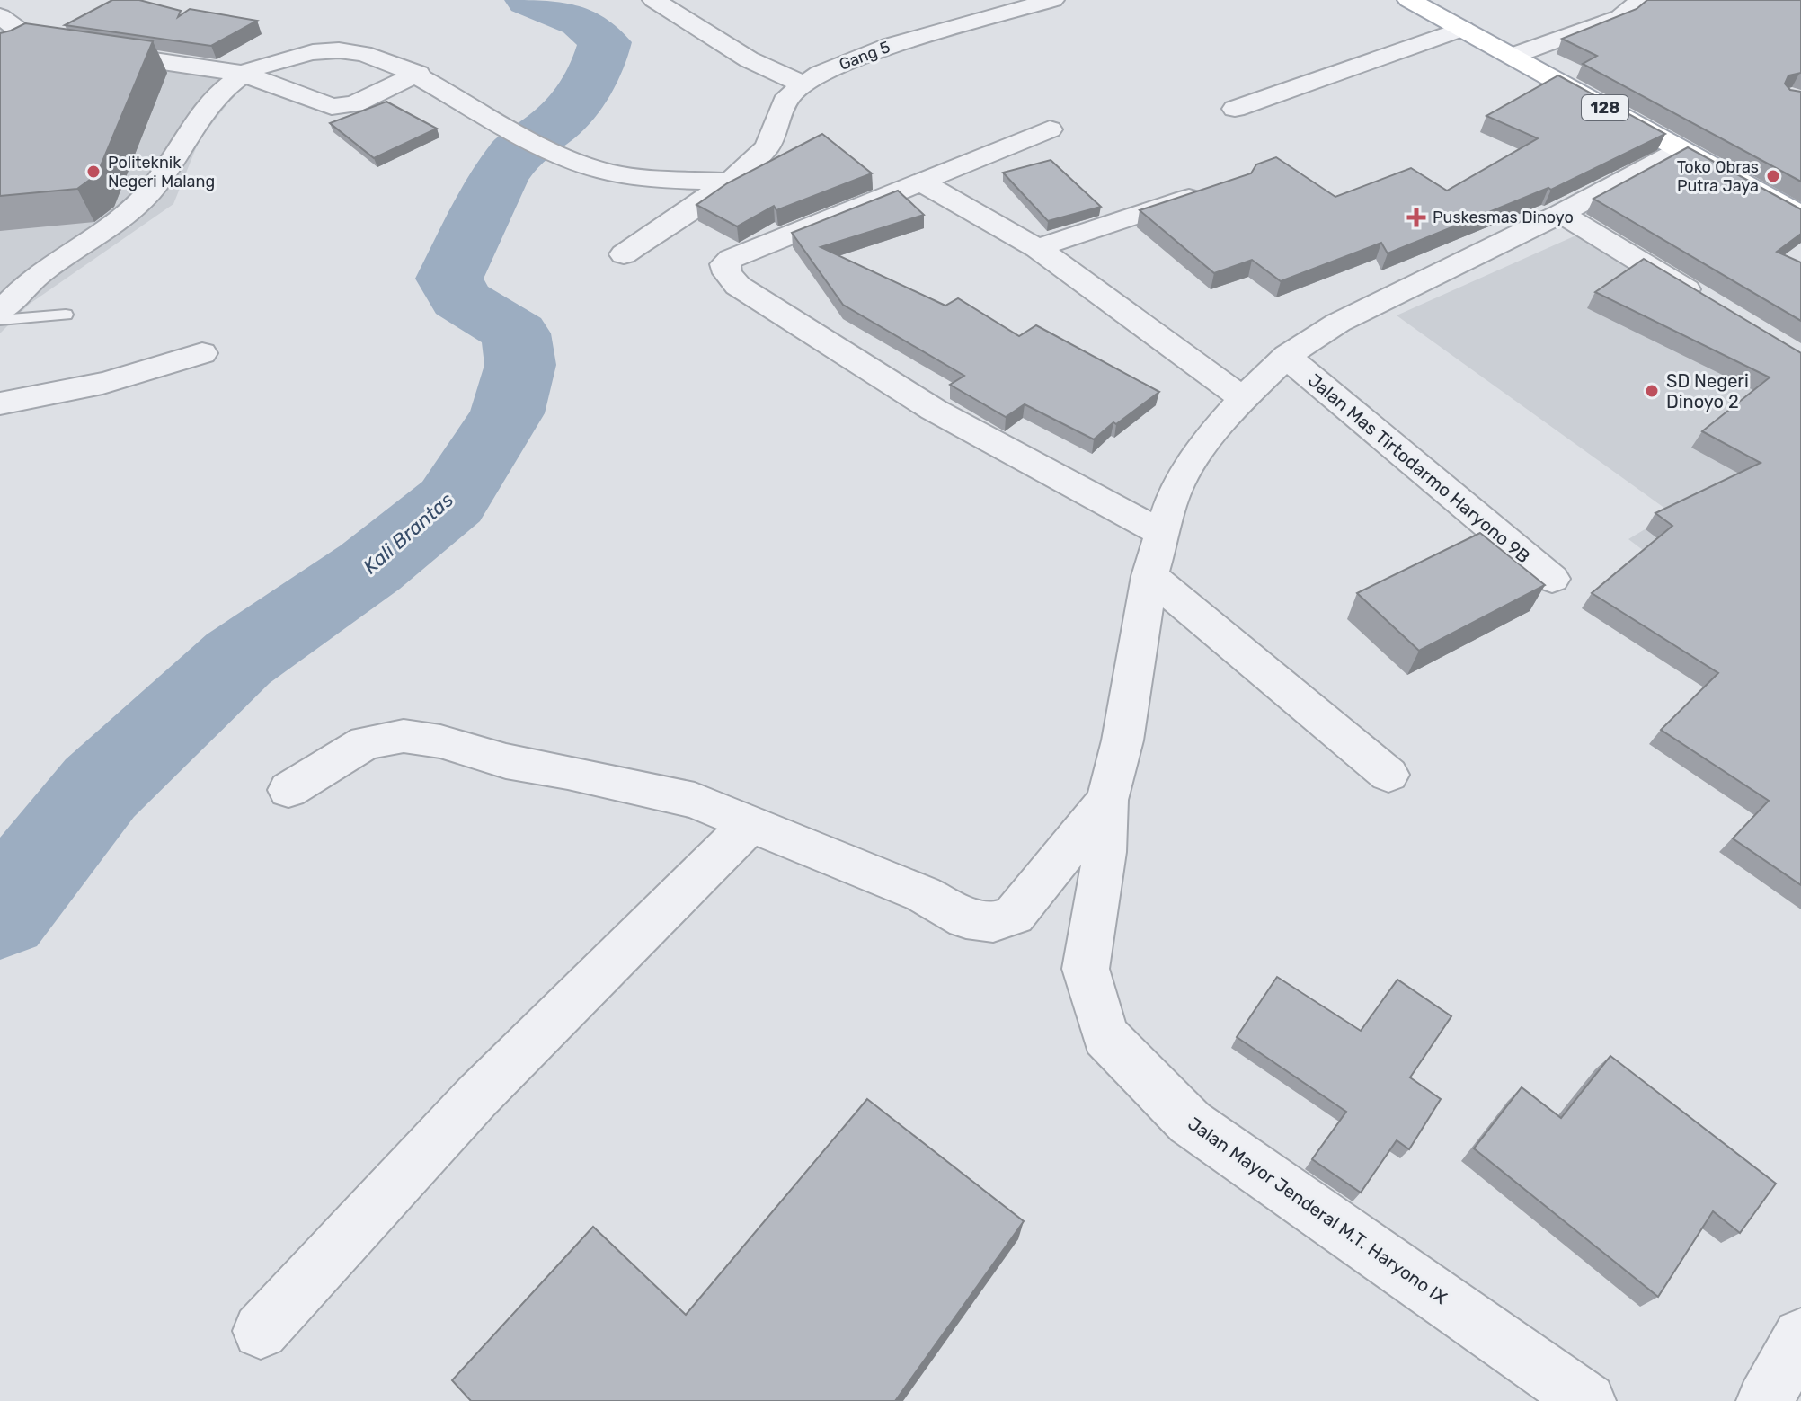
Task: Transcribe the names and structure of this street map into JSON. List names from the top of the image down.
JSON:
{
  "streets": {
    "main road": ["128"],
    "street": ["Gang 5", "Jalan Mas Tirtodarmo Haryono 9B", "Jalan Mayor Jenderal M.T. Haryono IX"]
  },
  "crossings": [
    ["128", "Jalan Mayor Jenderal M.T. Haryono IX"],
    ["Jalan Mas Tirtodarmo Haryono 9B", "Jalan Mayor Jenderal M.T. Haryono IX"]
  ],
  "water": ["Kali Brantas"],
  "places": {
    "other": ["Politeknik Negeri Malang", "Toko Obras Putra Jaya", "SD Negeri Dinoyo 2"],
    "health": ["Puskesmas Dinoyo"]
  }
}
